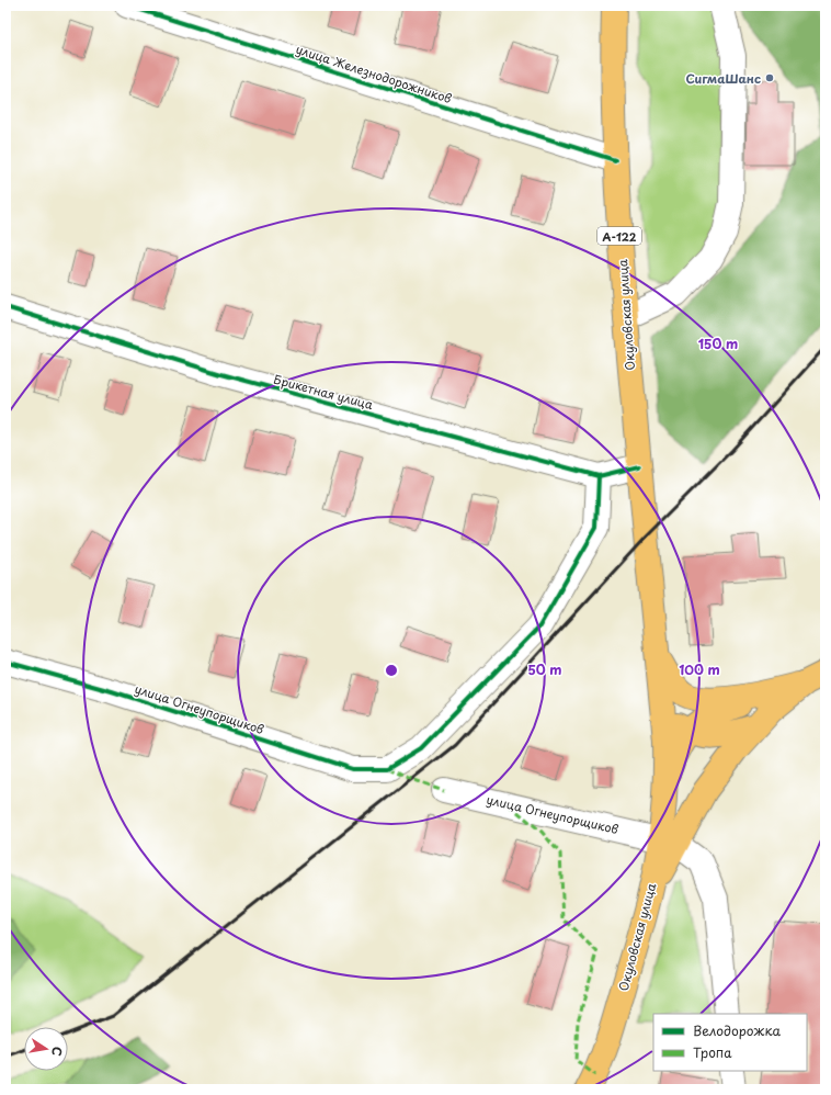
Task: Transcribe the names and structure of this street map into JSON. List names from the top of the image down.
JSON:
{
  "streets": {
    "main road": ["А-122", "Окуловская улица"],
    "street": ["улица Железнодорожников", "Брикетная улица", "улица Огнеупорщиков"]
  },
  "crossings": [
    ["улица Железнодорожников", "Окуловская улица"],
    ["А-122", "Окуловская улица"],
    ["А-122", "Брикетная улица"],
    ["Окуловская улица", "Брикетная улица"],
    ["Окуловская улица", "улица Огнеупорщиков"],
    ["Брикетная улица", "улица Огнеупорщиков"]
  ],
  "places": ["СигмаШанс"],
  "legend": ["Велодорожка", "Тропа"],
  "north": "right",
  "rings": ["150 m", "50 m", "100 m"]
}
